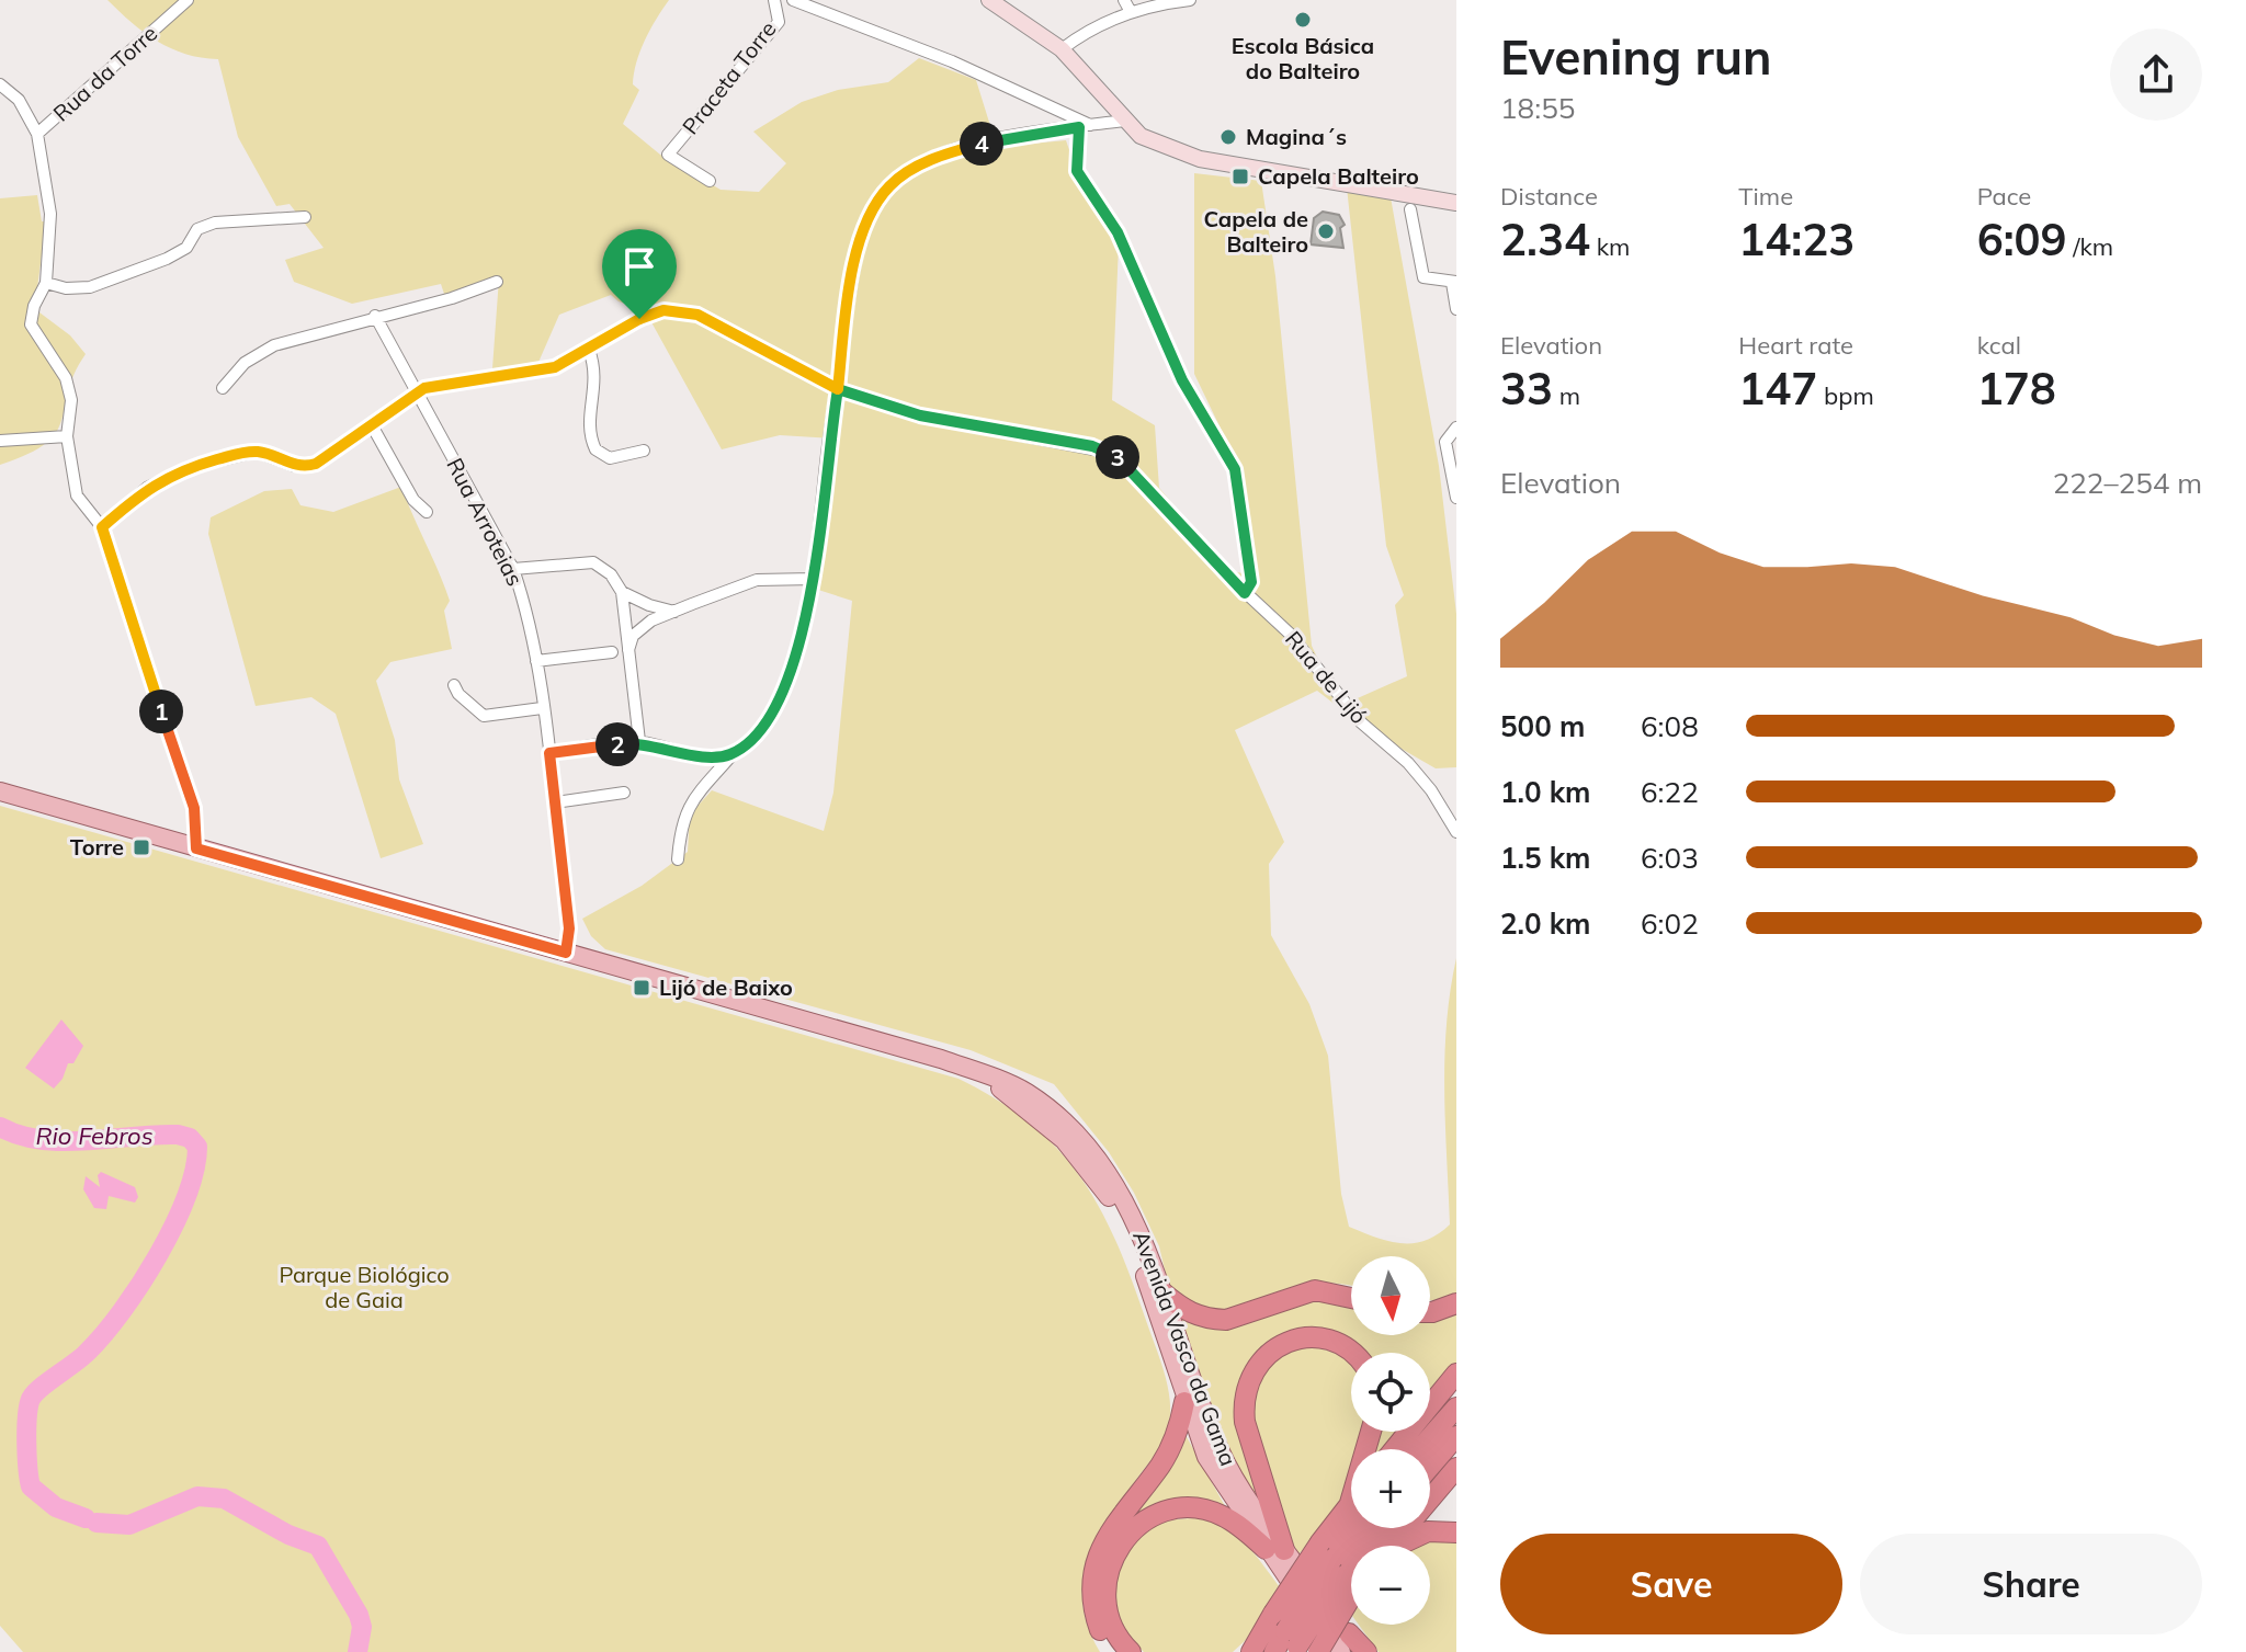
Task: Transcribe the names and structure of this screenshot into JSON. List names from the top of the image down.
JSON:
{
  "streets": {
    "main road": ["Avenida Vasco da Gama"],
    "street": [
      "Rua da Torre",
      "Praceta Torre",
      "Rua Arroteias",
      "Rua de Lijó"
    ]
  },
  "crossings": [
    ["Rua da Torre", "Rua de Lijó"],
    ["Rua da Torre", "Avenida Vasco da Gama"],
    ["Rua Arroteias", "Rua de Lijó"],
    ["Rua Arroteias", "Avenida Vasco da Gama"]
  ],
  "water": ["Rio Febros"],
  "parks": ["Parque Biológico de Gaia"],
  "places": {
    "other": ["Escola Básica do Balteiro", "Magina´s", "Capela de Balteiro"],
    "transit": ["Capela Balteiro", "Torre", "Lijó de Baixo"]
  },
  "north": "bottom",
  "page": {
    "heading": ["Evening run", "18:55"],
    "pins": [
      "4",
      "3",
      "1",
      "2"
    ],
    "stats": [
      ["Distance", "2.34 km"],
      ["Time", "14:23"],
      ["Pace", "6:09 /km"],
      ["Elevation", "33 m"],
      ["Heart rate", "147 bpm"],
      ["kcal", "178"]
    ],
    "chart": ["Elevation", "222–254 m"],
    "list": [
      {
        "name": "500 m",
        "note": "6:08"
      },
      {
        "name": "1.0 km",
        "note": "6:22"
      },
      {
        "name": "1.5 km",
        "note": "6:03"
      },
      {
        "name": "2.0 km",
        "note": "6:02"
      }
    ],
    "map_buttons": ["+", "−"],
    "buttons": ["Save", "Share"]
  }
}
